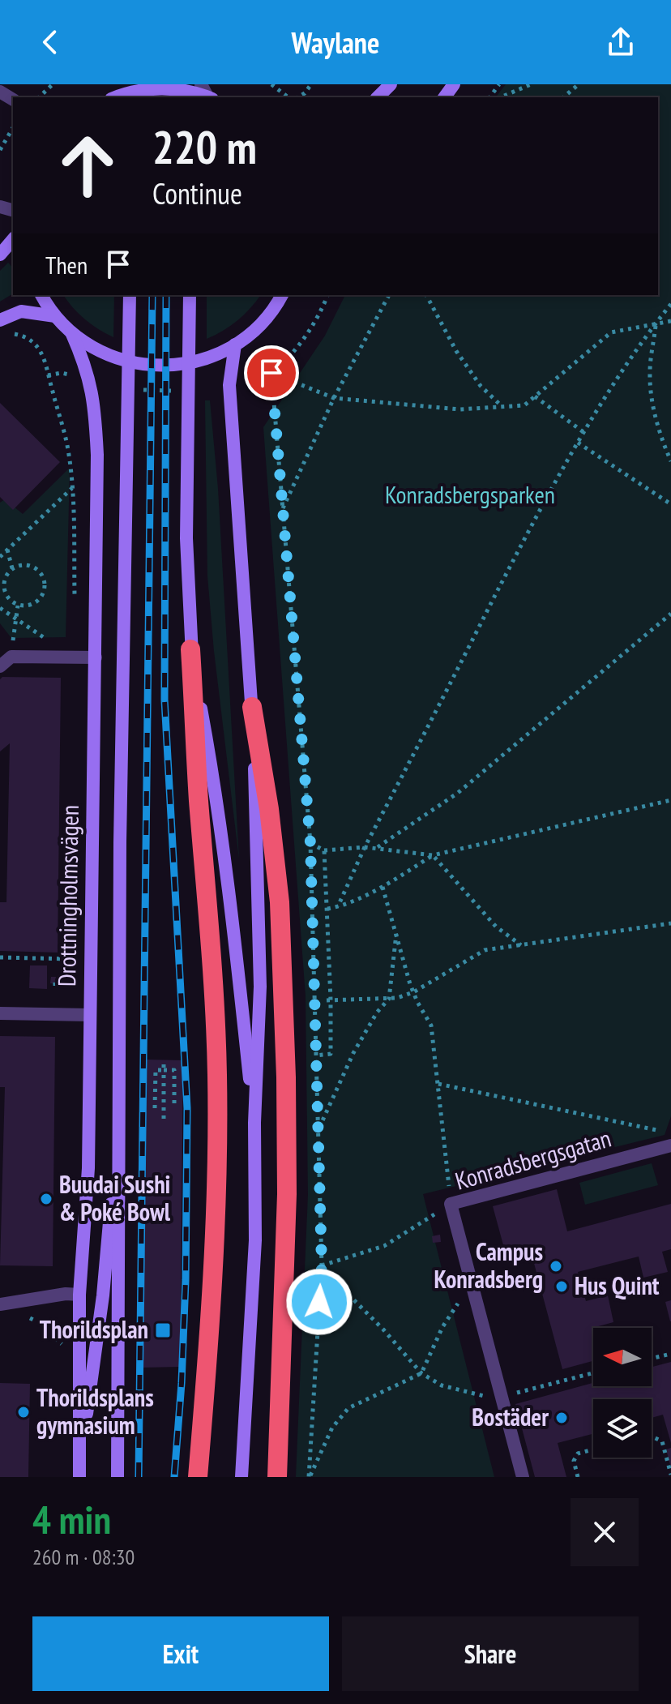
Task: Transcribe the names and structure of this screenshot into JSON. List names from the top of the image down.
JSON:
{
  "streets": {
    "main road": ["Drottningholmsvägen"],
    "street": ["Konradsbergsgatan"]
  },
  "parks": ["Konradsbergsparken"],
  "places": {
    "other": [
      "Buudai Sushi & Poké Bowl",
      "Campus Konradsberg",
      "Hus Quint",
      "Thorildsplans gymnasium",
      "Bostäder"
    ],
    "transit": ["Thorildsplan"]
  },
  "north": "left",
  "page": {
    "header": "Waylane",
    "turn": ["220 m", "Continue"],
    "then": "Then",
    "heading": ["4 min", "260 m · 08:30"],
    "buttons": ["Exit", "Share"]
  }
}
